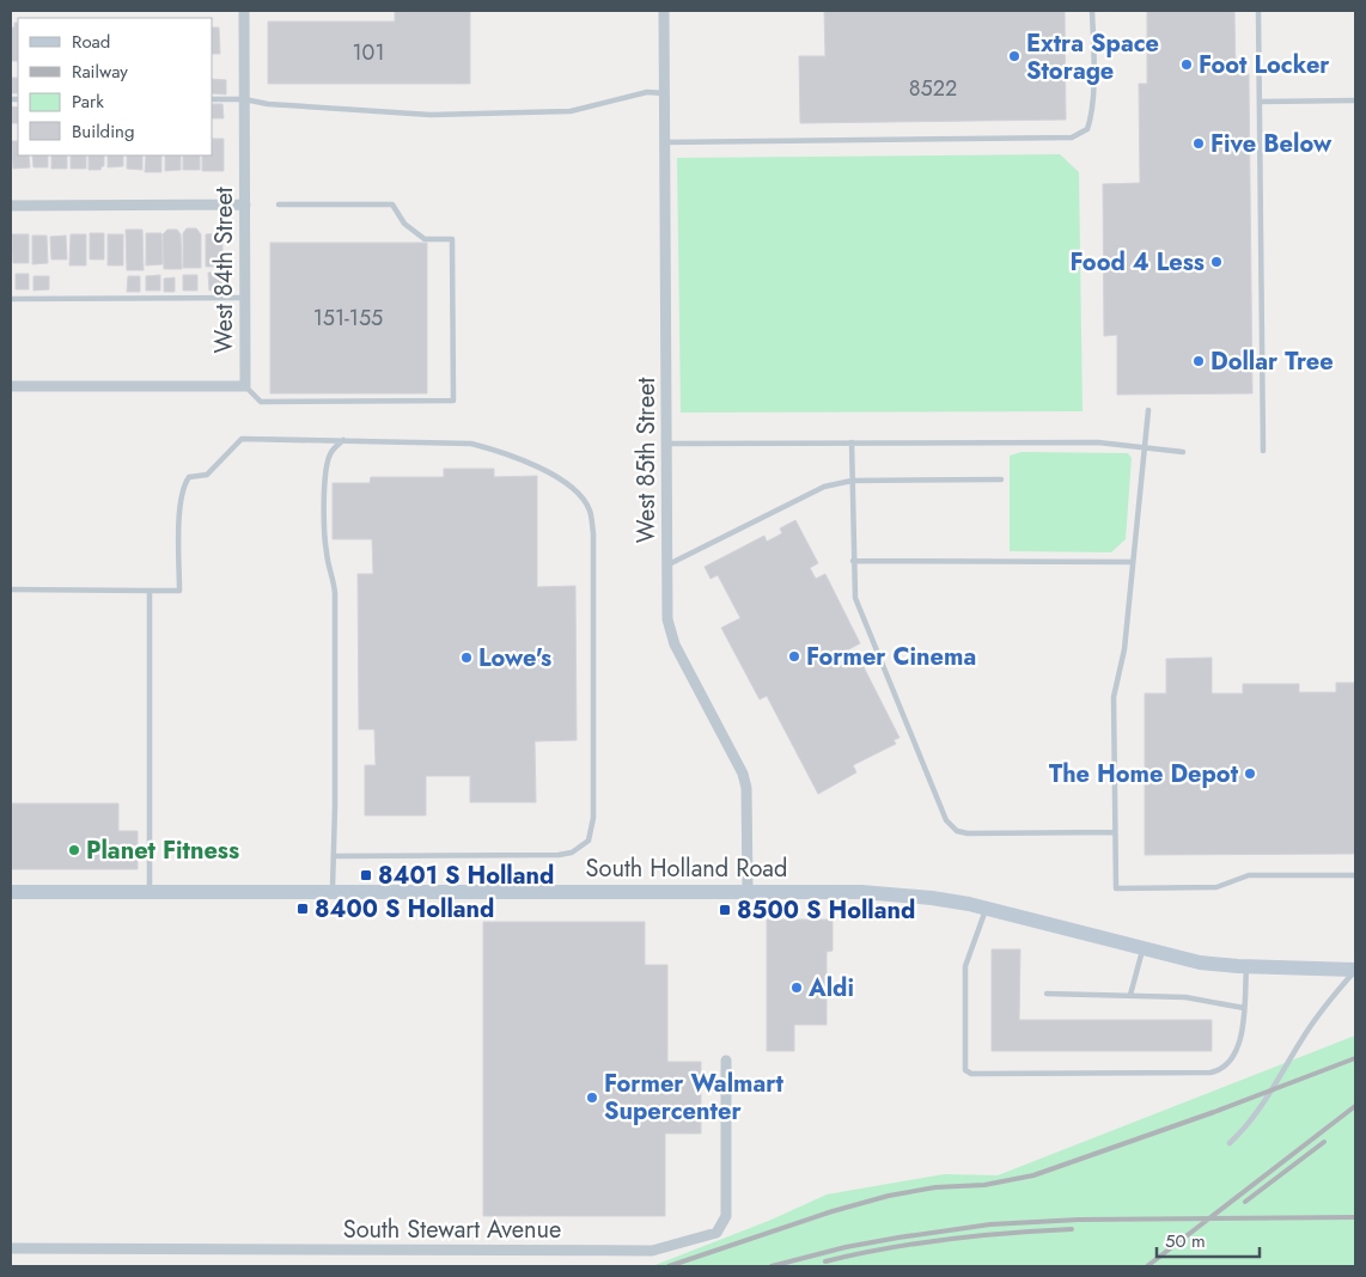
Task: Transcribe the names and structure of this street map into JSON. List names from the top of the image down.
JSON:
{
  "streets": {
    "main road": ["South Holland Road"],
    "street": ["West 84th Street", "West 85th Street", "South Stewart Avenue"]
  },
  "crossings": [
    ["West 85th Street", "South Holland Road"]
  ],
  "places": {
    "other": [
      "Extra Space Storage",
      "Foot Locker",
      "Five Below",
      "Food 4 Less",
      "Dollar Tree",
      "Former Cinema",
      "Lowe's",
      "The Home Depot",
      "Planet Fitness",
      "Aldi",
      "Former Walmart Supercenter"
    ],
    "transit": ["8401 S Holland", "8400 S Holland", "8500 S Holland"]
  },
  "house_numbers": ["101", "8522", "151-155"],
  "legend": [
    "Road",
    "Railway",
    "Park",
    "Building"
  ],
  "scale_bar": "50 m"
}
